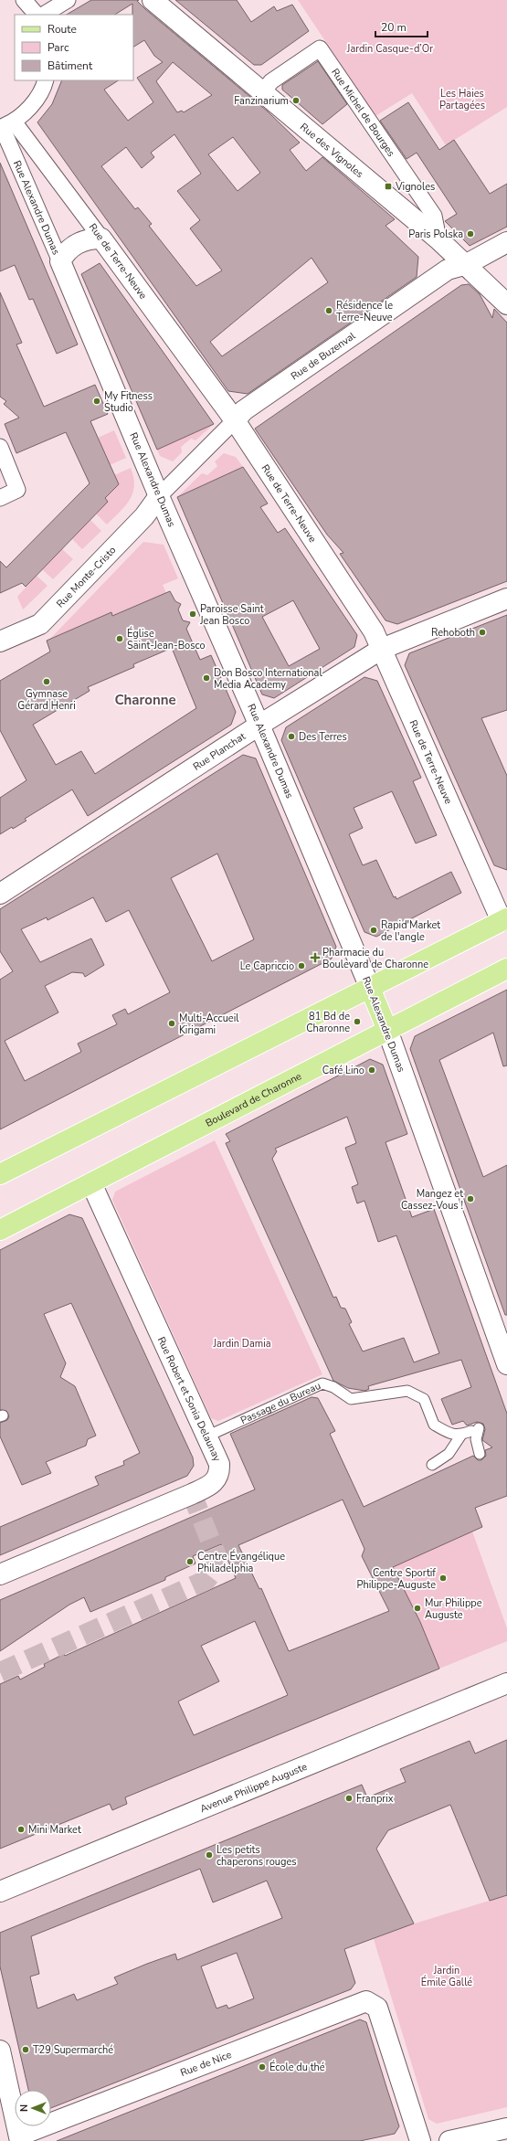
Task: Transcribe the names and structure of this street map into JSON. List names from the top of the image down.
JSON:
{
  "streets": {
    "main road": ["Rue Alexandre Dumas", "Boulevard de Charonne"],
    "street": [
      "Rue Michel de Bourges",
      "Rue des Vignoles",
      "Rue de Terre-Neuve",
      "Rue de Buzenval",
      "Rue Monte-Cristo",
      "Rue Planchat",
      "Rue Robert et Sonia Delaunay",
      "Avenue Philippe Auguste",
      "Rue de Nice"
    ],
    "lane": ["Passage du Bureau"]
  },
  "crossings": [
    ["Rue Michel de Bourges", "Rue des Vignoles"],
    ["Rue des Vignoles", "Rue de Buzenval"],
    ["Rue Alexandre Dumas", "Rue de Terre-Neuve"],
    ["Rue Alexandre Dumas", "Rue de Buzenval"],
    ["Rue Alexandre Dumas", "Rue Monte-Cristo"],
    ["Rue Alexandre Dumas", "Rue Planchat"],
    ["Rue Alexandre Dumas", "Boulevard de Charonne"],
    ["Rue de Terre-Neuve", "Rue de Buzenval"],
    ["Rue de Terre-Neuve", "Rue Planchat"],
    ["Rue de Buzenval", "Rue Monte-Cristo"],
    ["Boulevard de Charonne", "Rue Robert et Sonia Delaunay"],
    ["Rue Robert et Sonia Delaunay", "Passage du Bureau"]
  ],
  "districts": ["Charonne"],
  "parks": [
    "Jardin Casque-d’Or",
    "Les Haies Partagées",
    "Jardin Damia",
    "Jardin Émile Gallé"
  ],
  "places": {
    "other": [
      "Fanzinarium",
      "Paris Polska",
      "Résidence le Terre-Neuve",
      "My Fitness Studio",
      "Paroisse Saint Jean Bosco",
      "Rehoboth",
      "Église Saint-Jean-Bosco",
      "Don Bosco International Media Academy",
      "Gymnase Gérard Henri",
      "Des Terres",
      "Rapid'Market de l'angle",
      "Le Capriccio",
      "81 Bd de Charonne",
      "Multi-Accueil Kirigami",
      "Café Lino",
      "Mangez et Cassez-Vous !",
      "Centre Évangélique Philadelphia",
      "Centre Sportif Philippe-Auguste",
      "Mur Philippe Auguste",
      "Franprix",
      "Mini Market",
      "Les petits chaperons rouges",
      "T29 Supermarché",
      "École du thé"
    ],
    "transit": ["Vignoles"],
    "health": ["Pharmacie du Boulevard de Charonne"]
  },
  "legend": ["Route", "Parc", "Bâtiment"],
  "scale_bar": "20 m",
  "north": "left"
}
